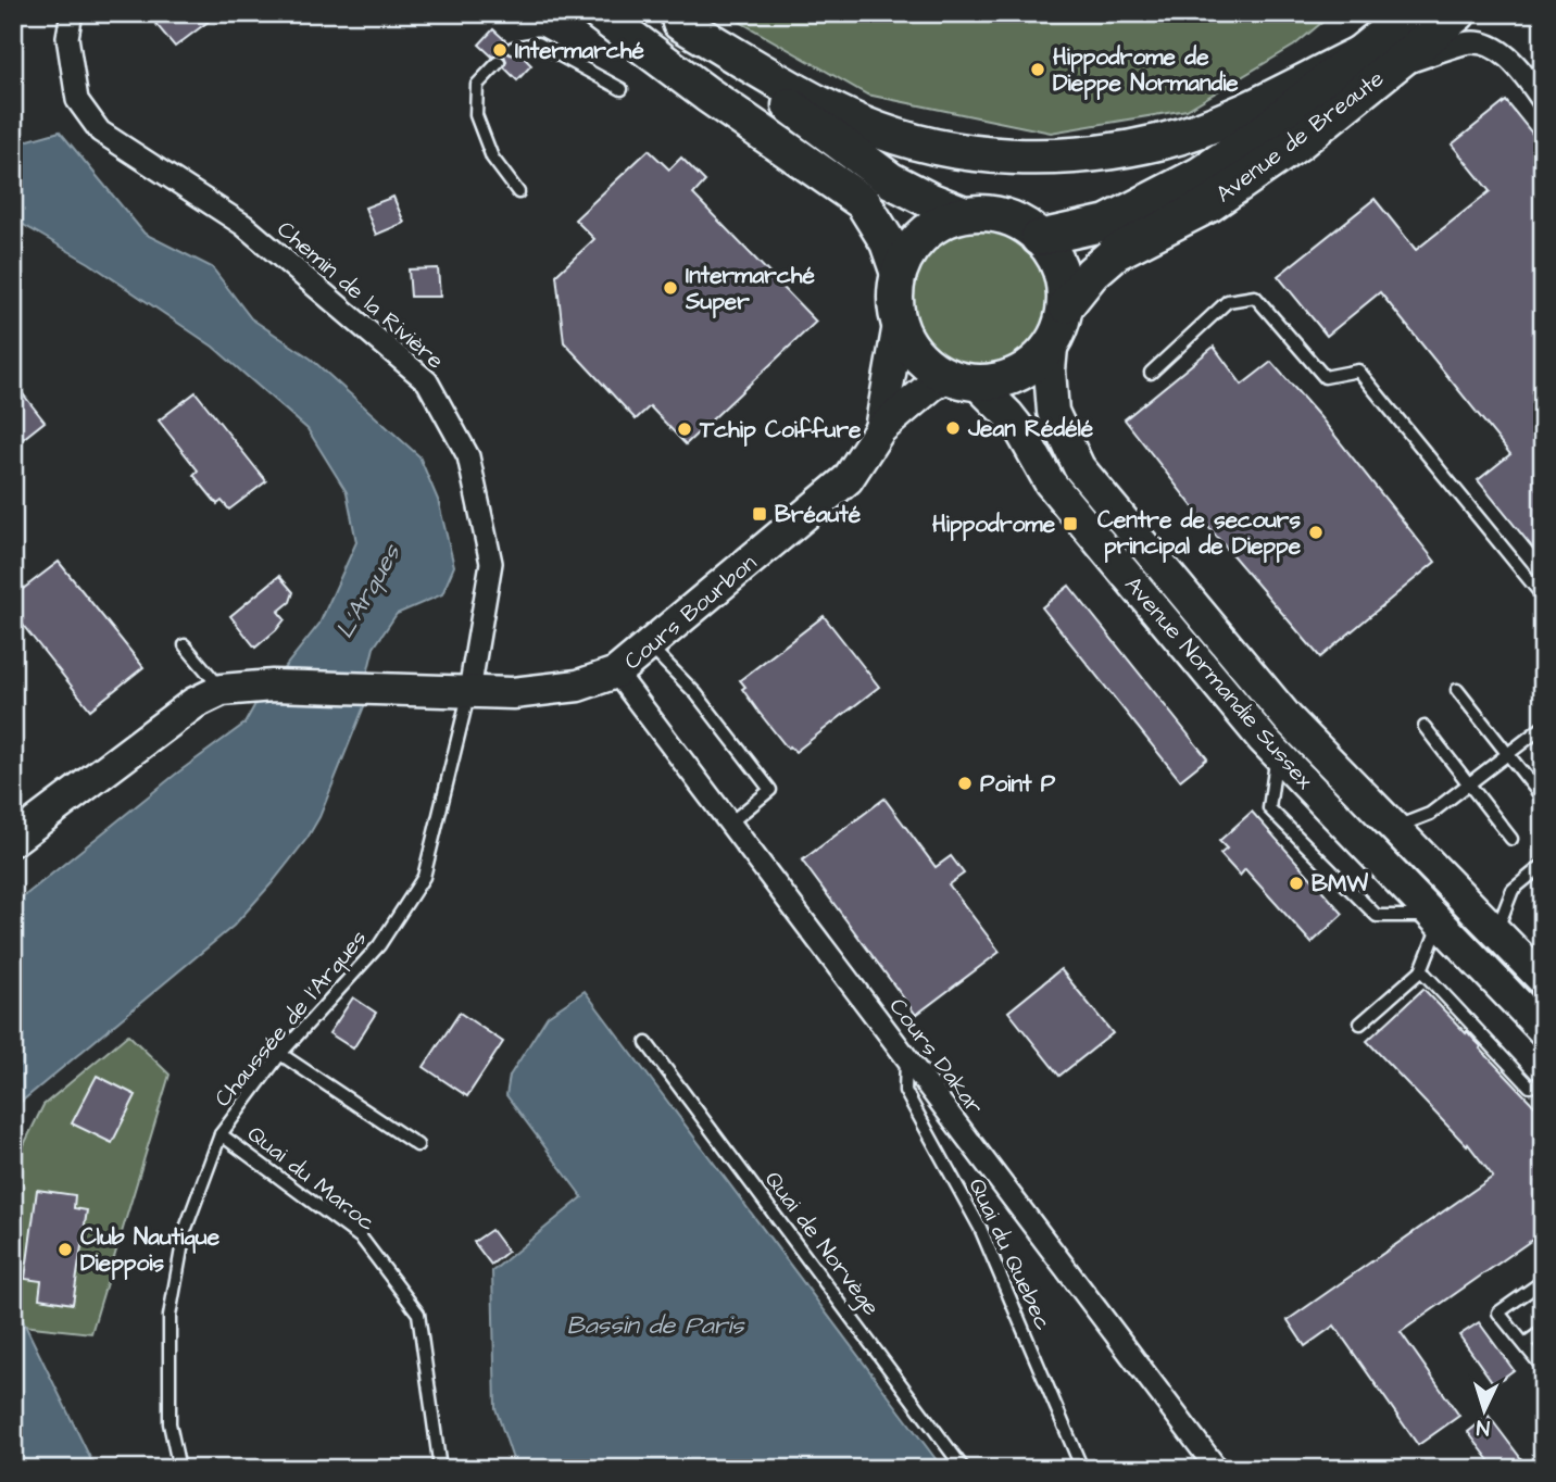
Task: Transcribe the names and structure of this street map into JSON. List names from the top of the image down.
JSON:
{
  "streets": {
    "main road": ["Avenue de Breaute", "Cours Bourbon", "Avenue Normandie Sussex"],
    "street": ["Chemin de la Rivière", "Cours Dakar"],
    "lane": [
      "Chaussée de l'Arques",
      "Quai du Maroc",
      "Quai de Norvège",
      "Quai du Quebec"
    ]
  },
  "crossings": [
    ["Avenue de Breaute", "Cours Bourbon"],
    ["Avenue de Breaute", "Avenue Normandie Sussex"],
    ["Chemin de la Rivière", "Cours Bourbon"],
    ["Chemin de la Rivière", "Chaussée de l'Arques"],
    ["Cours Bourbon", "Avenue Normandie Sussex"],
    ["Cours Bourbon", "Chaussée de l'Arques"],
    ["Cours Bourbon", "Cours Dakar"],
    ["Chaussée de l'Arques", "Quai du Maroc"],
    ["Cours Dakar", "Quai du Quebec"]
  ],
  "water": ["L'Arques", "Bassin de Paris"],
  "places": {
    "other": [
      "Intermarché",
      "Hippodrome de Dieppe Normandie",
      "Intermarché Super",
      "Jean Rédélé",
      "Tchip Coiffure",
      "Centre de secours principal de Dieppe",
      "Point P",
      "BMW",
      "Club Nautique Dieppois"
    ],
    "transit": ["Bréauté", "Hippodrome"]
  },
  "north": "bottom"
}
